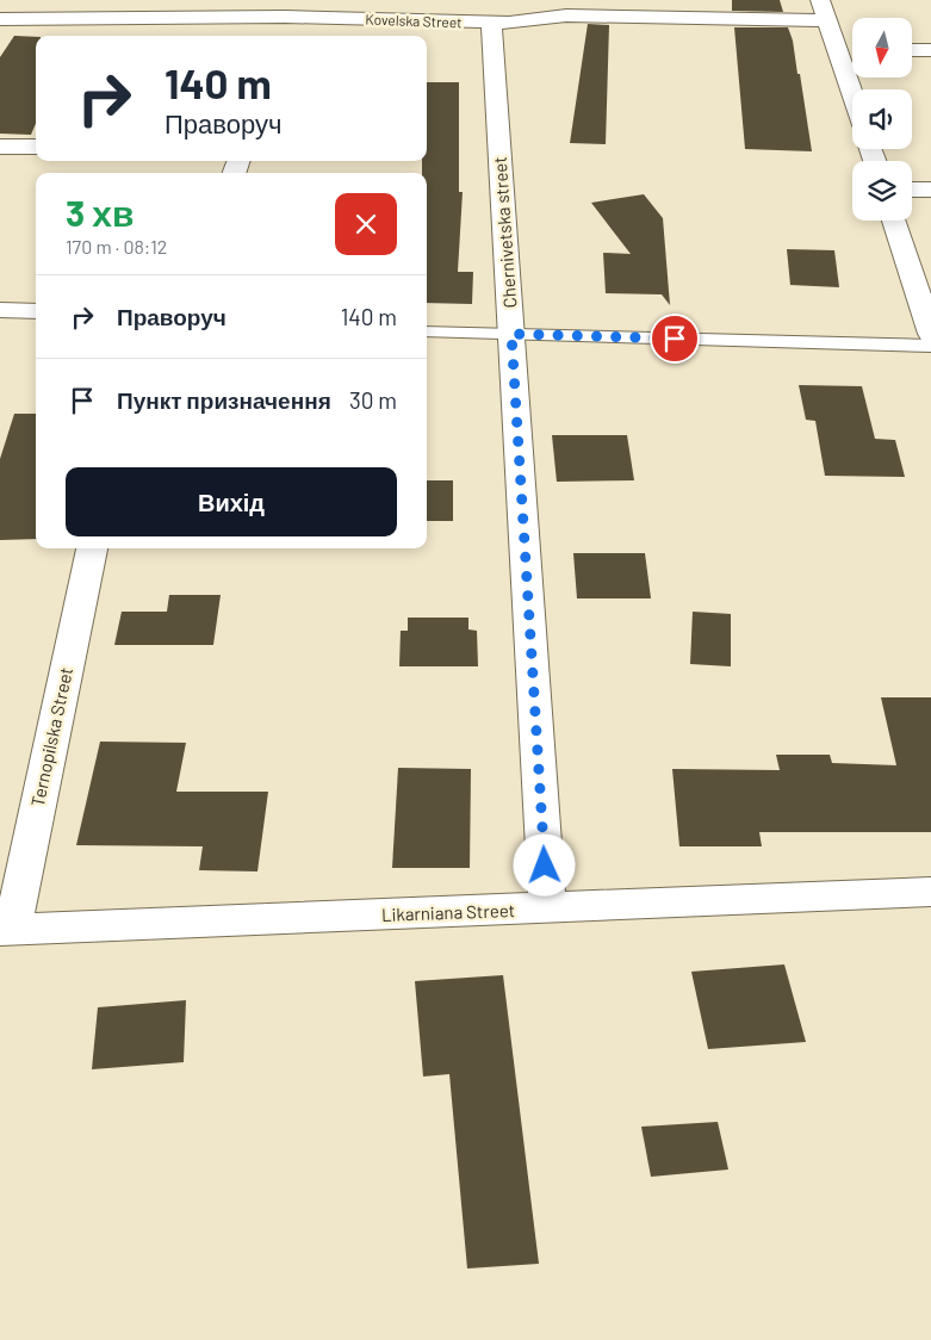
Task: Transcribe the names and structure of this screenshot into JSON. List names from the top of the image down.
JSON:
{
  "streets": {
    "street": [
      "Kovelska Street",
      "Chernivetska street",
      "Ternopilska Street",
      "Likarniana Street"
    ]
  },
  "crossings": [
    ["Kovelska Street", "Chernivetska street"],
    ["Chernivetska street", "Likarniana Street"],
    ["Ternopilska Street", "Likarniana Street"]
  ],
  "north": "bottom",
  "page": {
    "turn": ["140 m", "Праворуч"],
    "heading": ["3 хв", "170 m · 08:12"],
    "list": [
      {
        "name": "Праворуч",
        "value": "140 m"
      },
      {
        "name": "Пункт призначення",
        "value": "30 m"
      }
    ],
    "buttons": "Вихід"
  }
}
